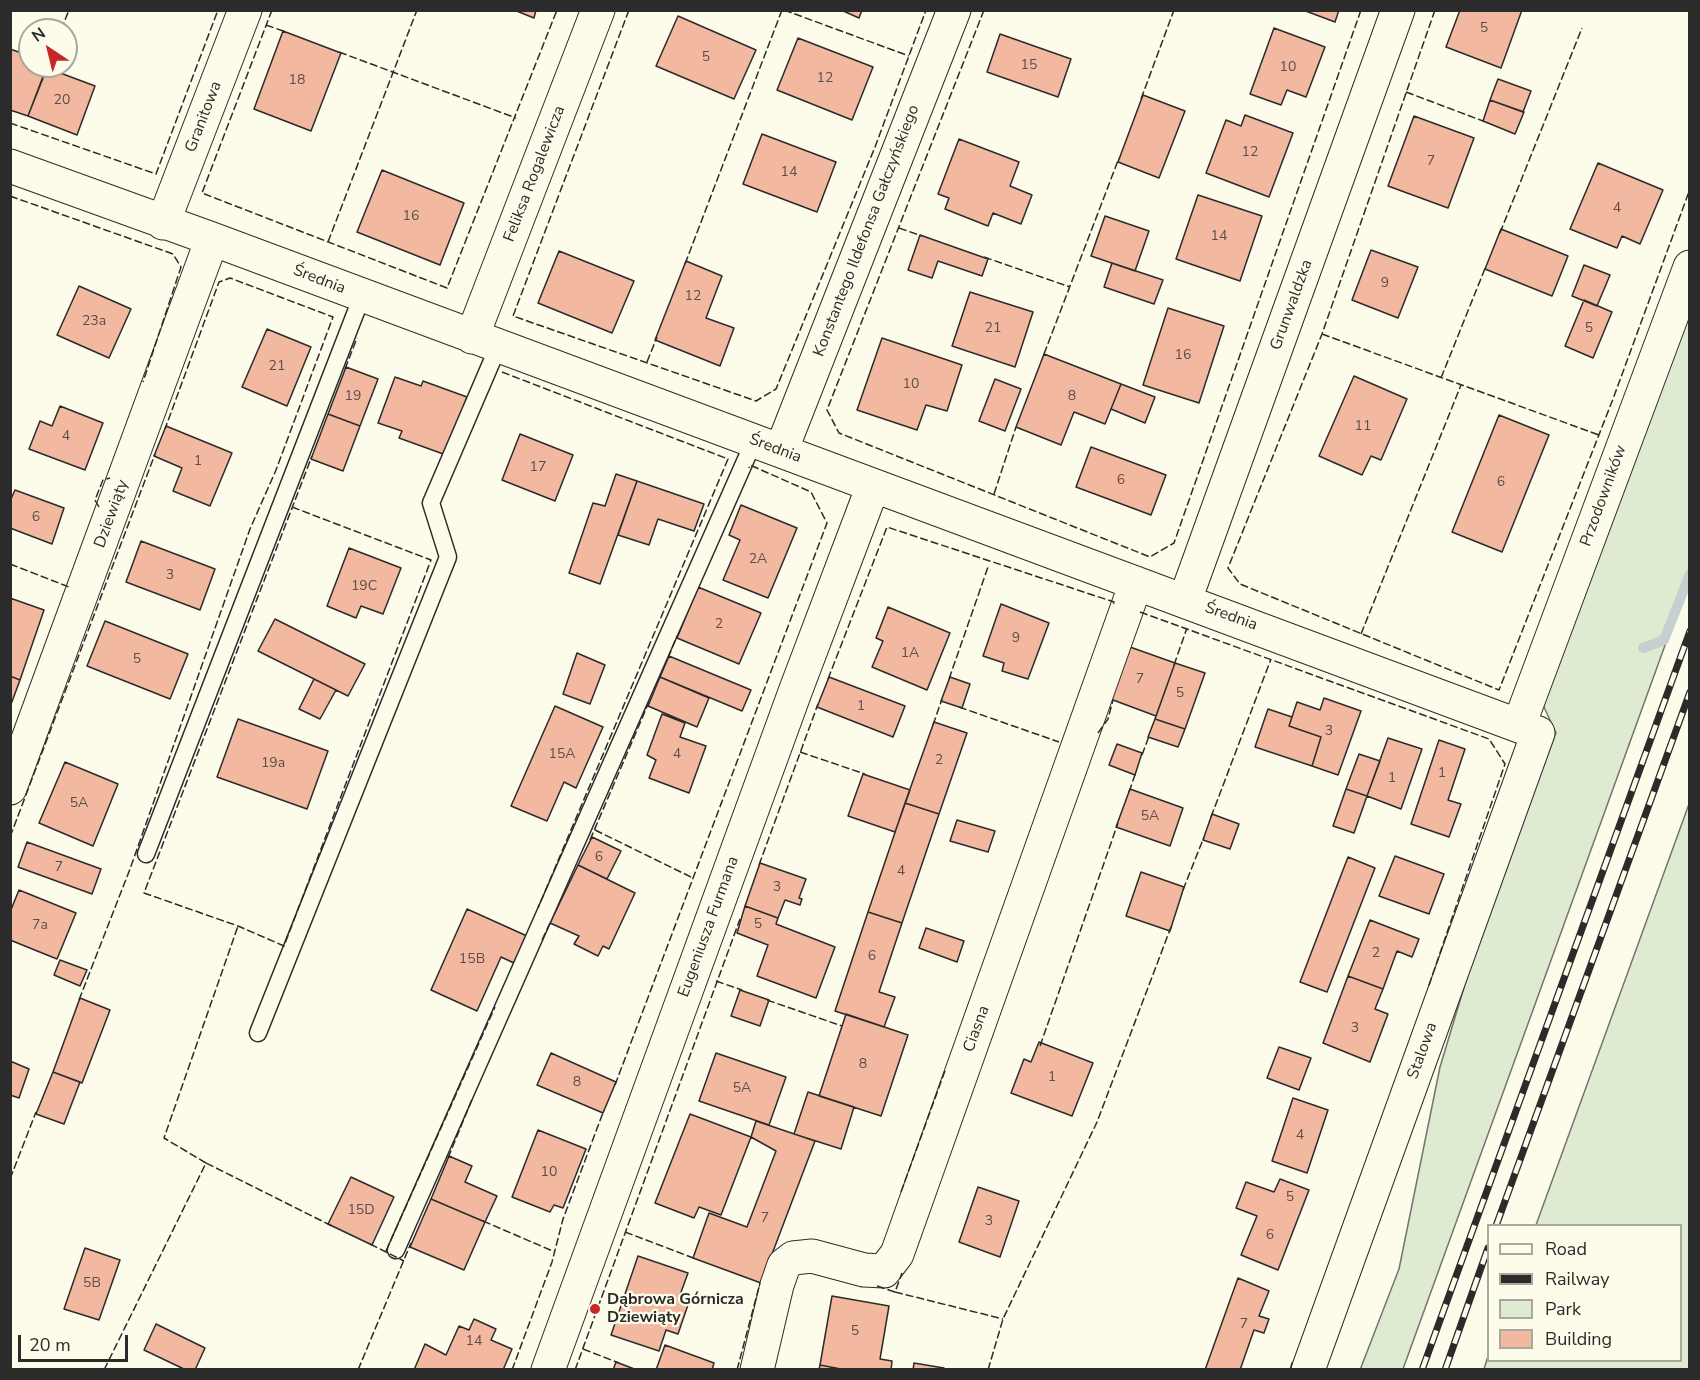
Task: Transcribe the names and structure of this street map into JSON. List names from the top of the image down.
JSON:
{
  "streets": {
    "street": [
      "Granitowa",
      "Feliksa Rogalewicza",
      "Konstantego Ildefonsa Gałczyńskiego",
      "Średnia",
      "Grunwaldzka",
      "Przodowników",
      "Dziewiąty",
      "Eugeniusza Furmana",
      "Ciasna",
      "Stalowa"
    ]
  },
  "crossings": [
    ["Granitowa", "Średnia"],
    ["Feliksa Rogalewicza", "Średnia"],
    ["Konstantego Ildefonsa Gałczyńskiego", "Średnia"],
    ["Średnia", "Grunwaldzka"],
    ["Średnia", "Przodowników"],
    ["Średnia", "Dziewiąty"],
    ["Średnia", "Eugeniusza Furmana"],
    ["Średnia", "Ciasna"],
    ["Średnia", "Stalowa"],
    ["Przodowników", "Stalowa"]
  ],
  "places": ["Dąbrowa Górnicza Dziewiąty"],
  "house_numbers": [
    "5",
    "5",
    "15",
    "10",
    "12",
    "18",
    "20",
    "12",
    "7",
    "14",
    "4",
    "16",
    "14",
    "9",
    "12",
    "23a",
    "21",
    "5",
    "16",
    "21",
    "10",
    "19",
    "8",
    "11",
    "4",
    "1",
    "17",
    "6",
    "6",
    "6",
    "2A",
    "3",
    "19C",
    "2",
    "9",
    "1A",
    "5",
    "7",
    "5",
    "1",
    "3",
    "15A",
    "4",
    "2",
    "19a",
    "1",
    "1",
    "5A",
    "5A",
    "6",
    "7",
    "4",
    "3",
    "5",
    "7a",
    "2",
    "6",
    "15B",
    "3",
    "8",
    "1",
    "8",
    "5A",
    "4",
    "10",
    "5",
    "15D",
    "7",
    "3",
    "6",
    "5B",
    "7",
    "5",
    "14"
  ],
  "legend": [
    "Road",
    "Railway",
    "Park",
    "Building"
  ],
  "scale_bar": "20 m",
  "north": "top left"
}
